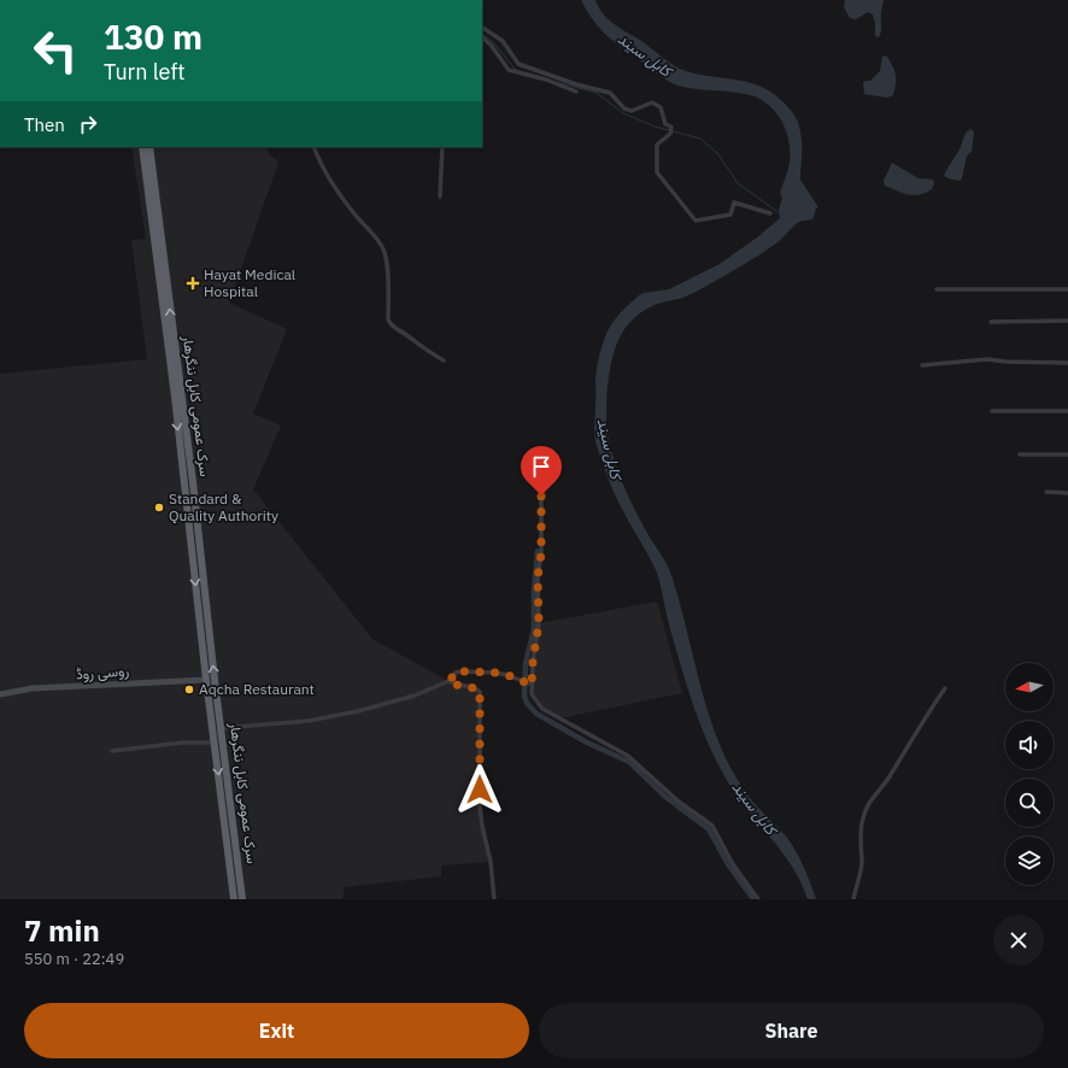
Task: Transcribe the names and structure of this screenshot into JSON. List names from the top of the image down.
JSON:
{
  "streets": {
    "highway": ["سرک عمومی کابل ننگرهار"],
    "main road": ["روسی روڈ"]
  },
  "crossings": [
    ["سرک عمومی کابل ننگرهار", "روسی روڈ"]
  ],
  "water": ["کابل سيند"],
  "places": {
    "health": ["Hayat Medical Hospital"],
    "other": ["Standard & Quality Authority", "Aqcha Restaurant"]
  },
  "north": "left",
  "page": {
    "turn": ["130 m", "Turn left"],
    "then": "Then",
    "heading": ["7 min", "550 m · 22:49"],
    "buttons": ["Exit", "Share"]
  }
}
